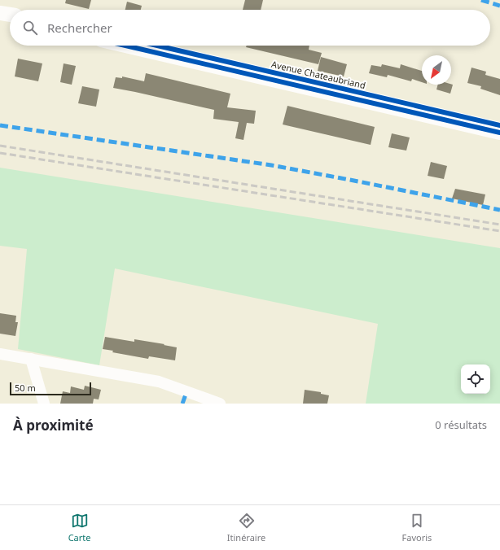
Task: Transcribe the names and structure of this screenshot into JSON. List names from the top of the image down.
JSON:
{
  "streets": {
    "main road": ["Avenue Chateaubriand"]
  },
  "scale_bar": "50 m",
  "north": "bottom left",
  "page": {
    "search": "Rechercher",
    "scale": "50 m",
    "heading": ["À proximité", "0 résultats"],
    "nav": ["Carte", "Itinéraire", "Favoris"]
  }
}
